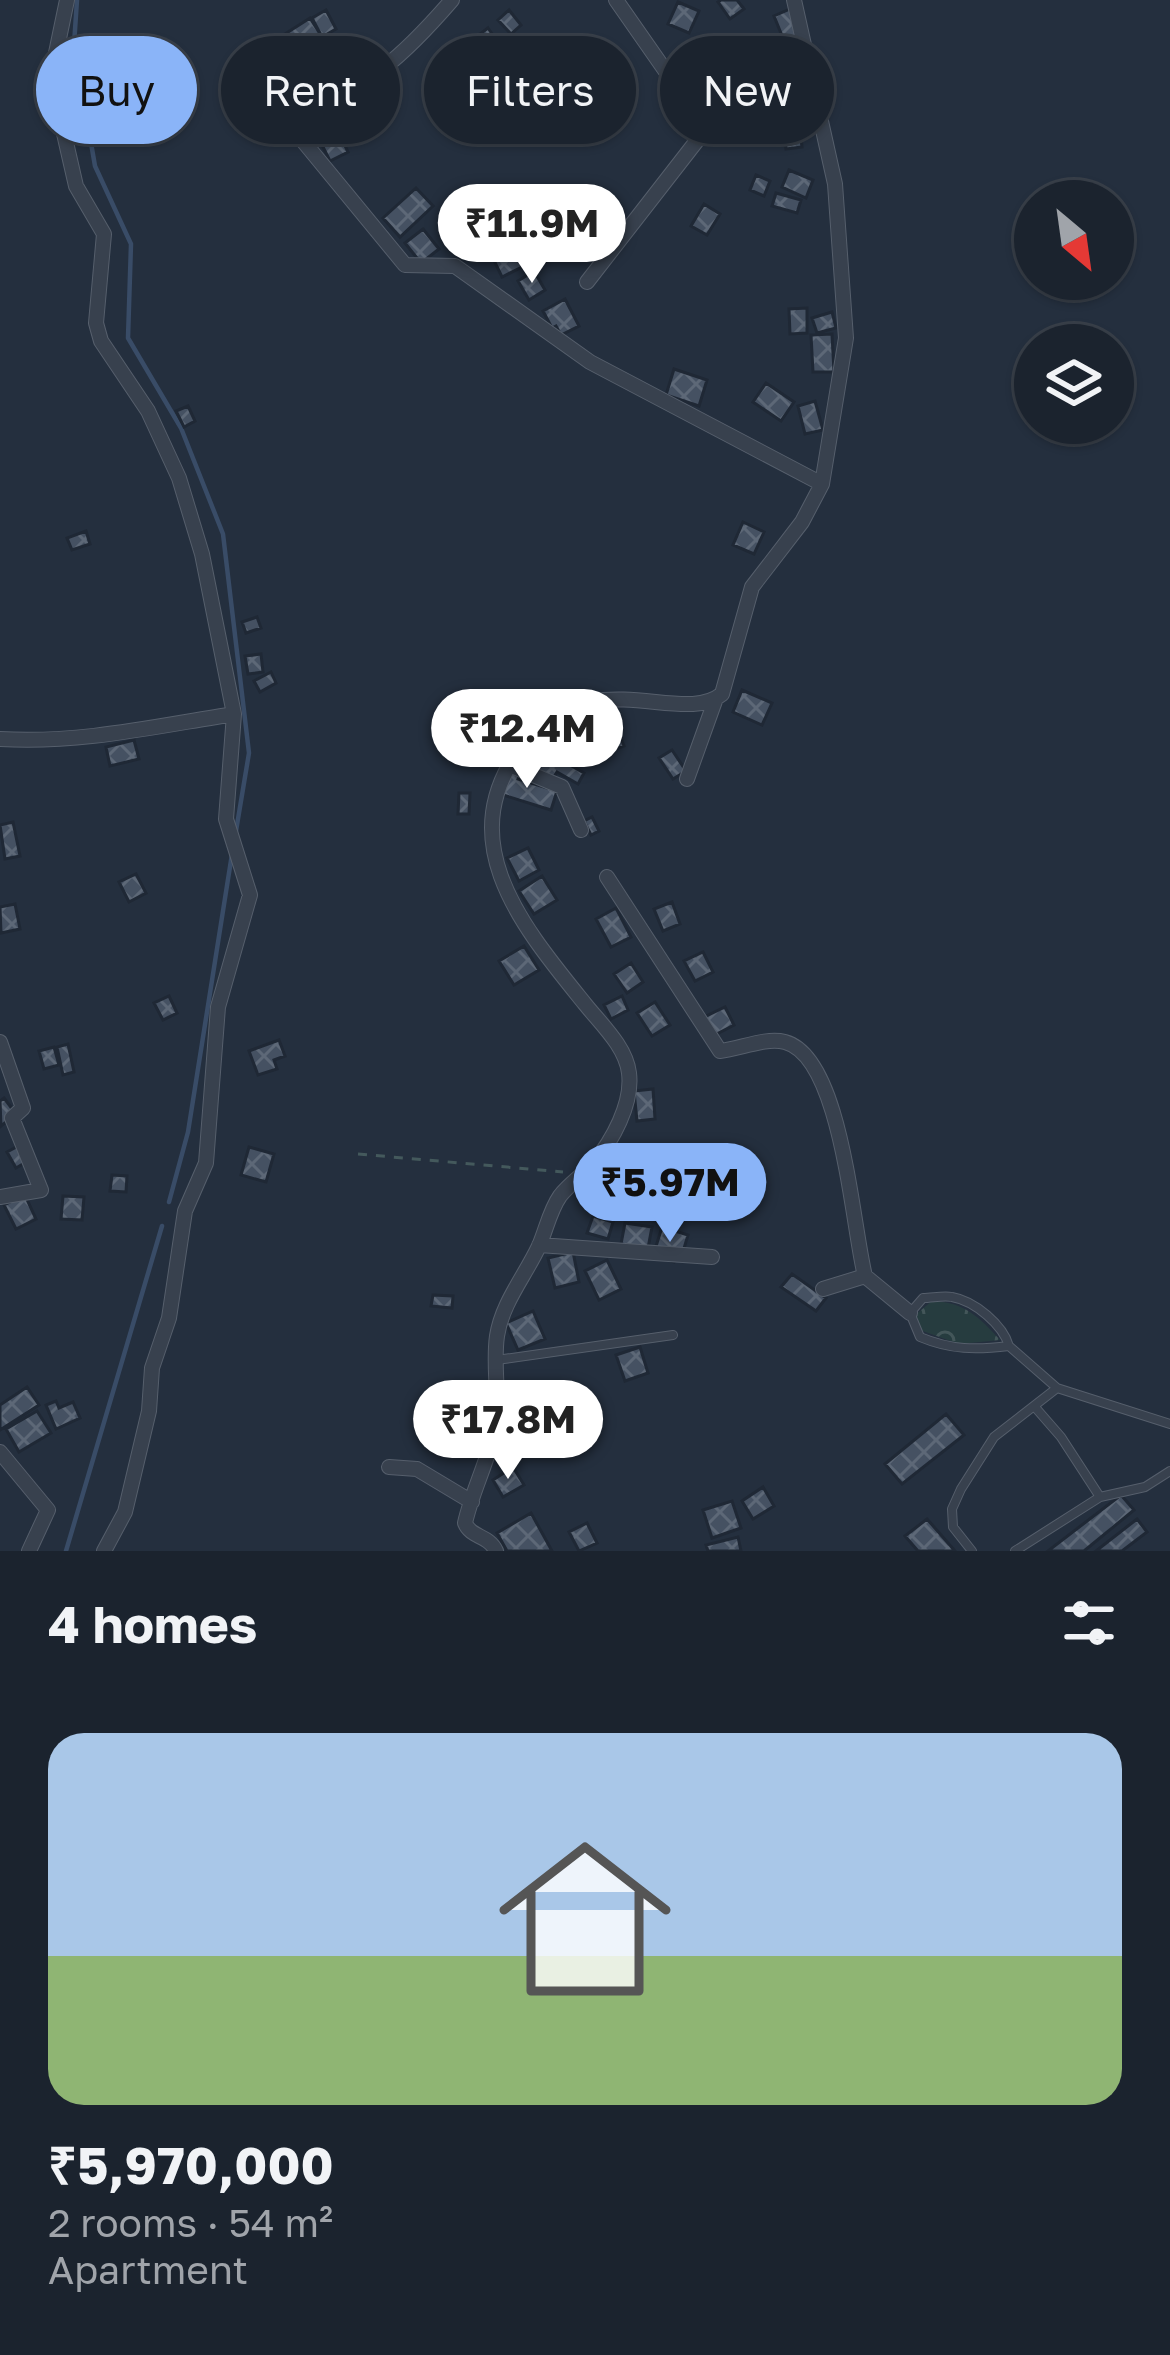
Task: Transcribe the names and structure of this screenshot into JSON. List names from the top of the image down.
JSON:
{
  "north": "bottom right",
  "page": {
    "chip": [
      "Buy",
      "Rent",
      "Filters",
      "New"
    ],
    "price": [
      "₹11.9M",
      "₹12.4M",
      "₹5.97M",
      "₹17.8M"
    ],
    "heading": "4 homes",
    "list": [
      {
        "name": "₹5,970,000",
        "note": "2 rooms · 54 m² · Apartment"
      }
    ]
  }
}
